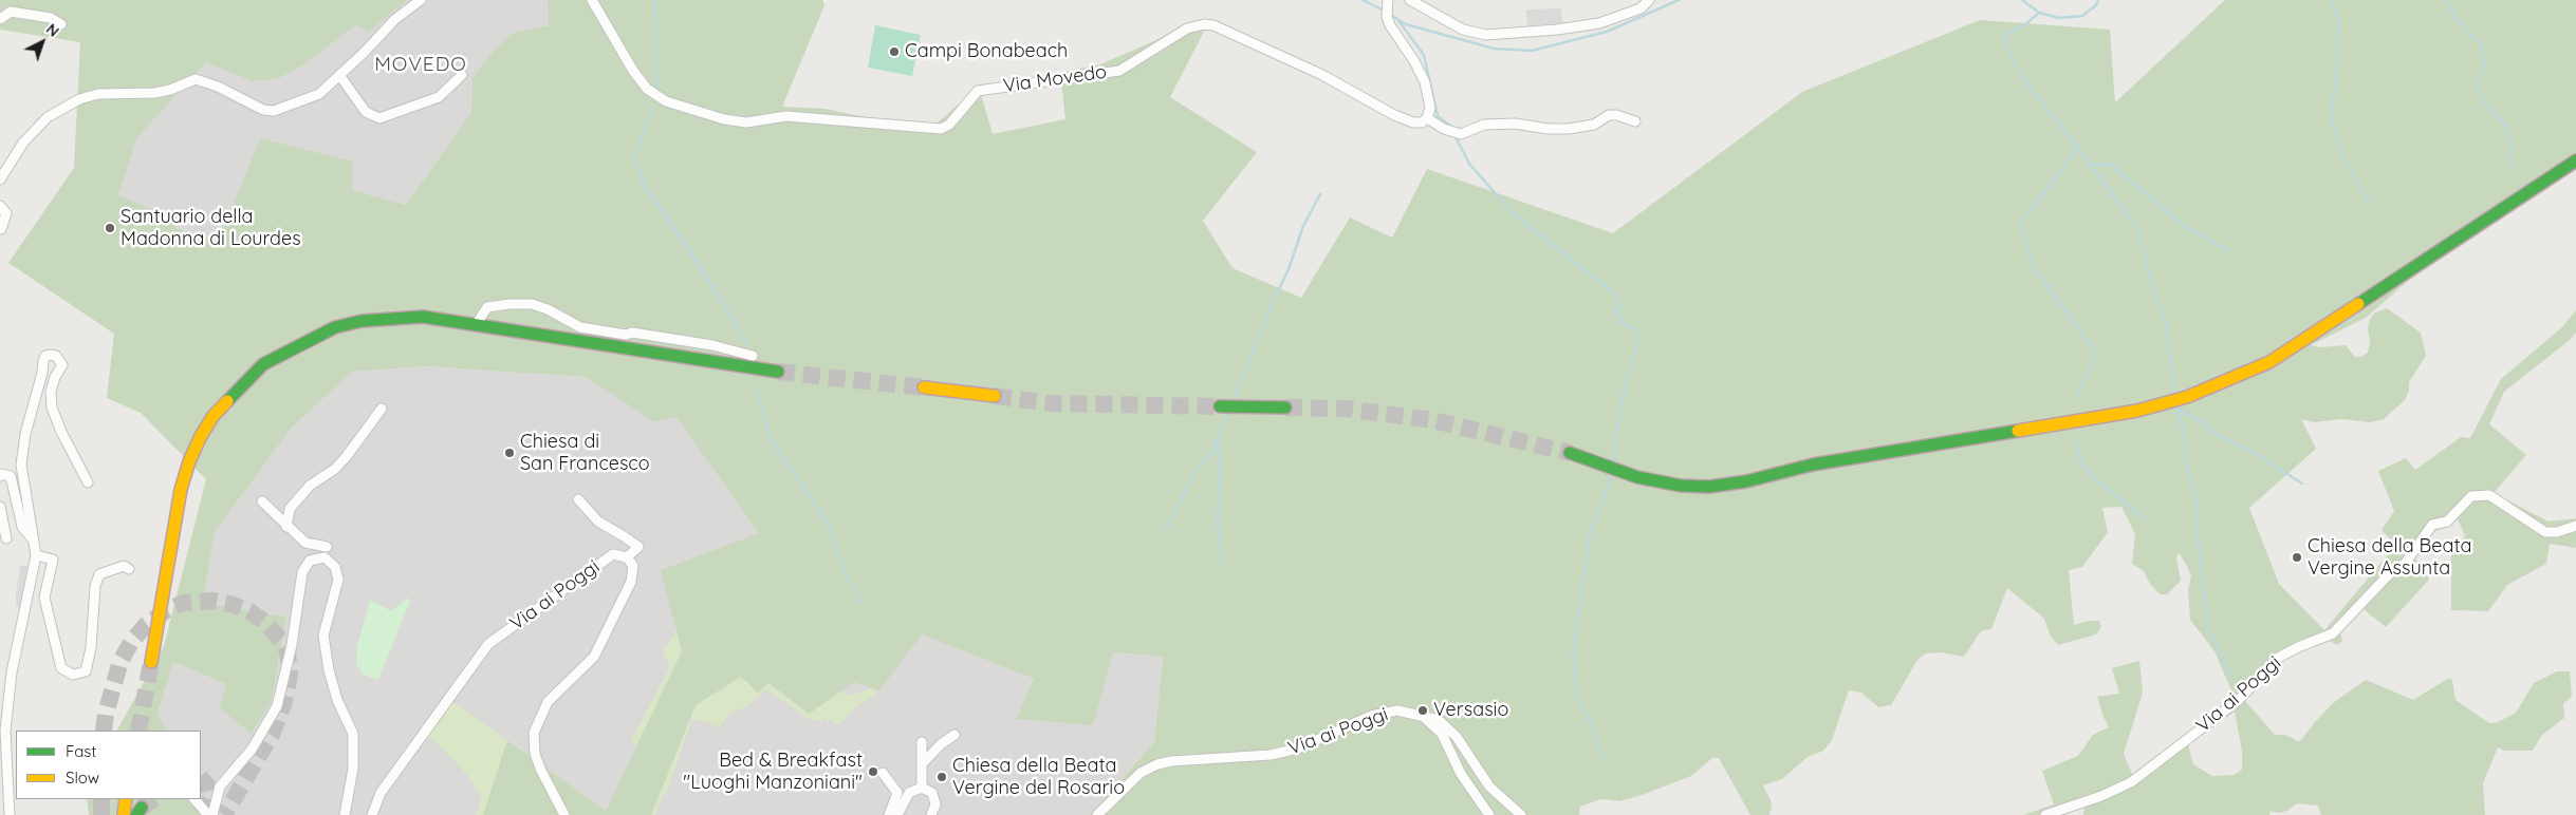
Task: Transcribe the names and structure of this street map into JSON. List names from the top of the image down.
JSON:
{
  "streets": {
    "street": ["Via Movedo", "Via ai Poggi"]
  },
  "districts": ["MOVEDO"],
  "places": [
    "Campi Bonabeach",
    "Santuario della Madonna di Lourdes",
    "Chiesa di San Francesco",
    "Chiesa della Beata Vergine Assunta",
    "Versasio",
    "Bed & Breakfast \"Luoghi Manzoniani\"",
    "Chiesa della Beata Vergine del Rosario"
  ],
  "legend": ["Fast", "Slow"],
  "north": "top right"
}
